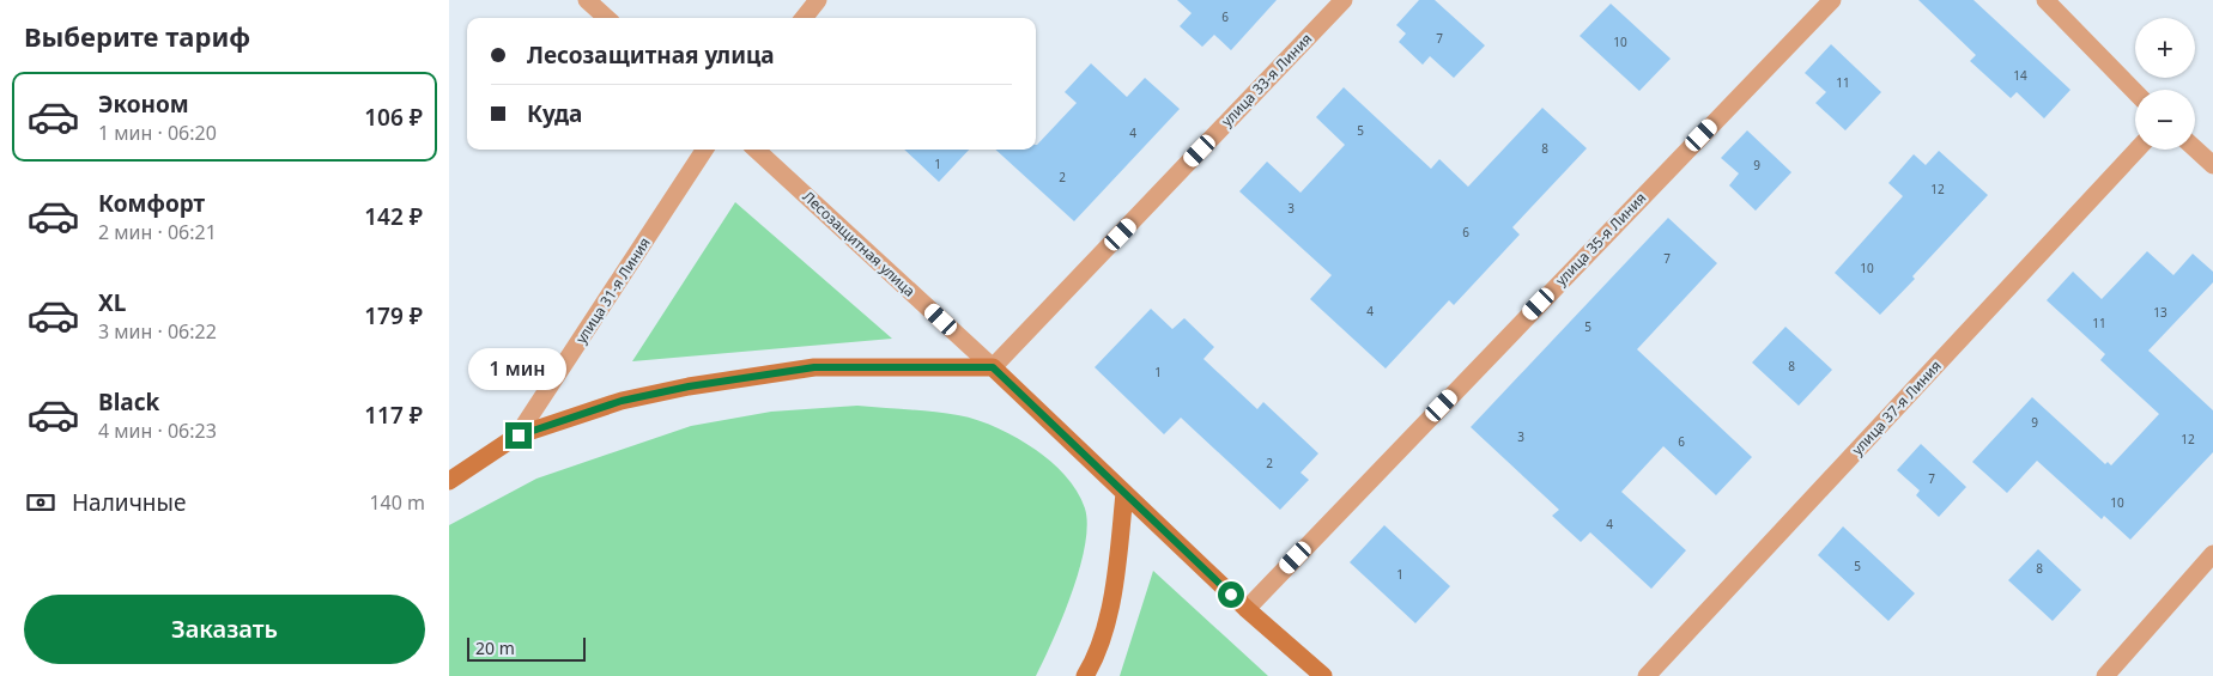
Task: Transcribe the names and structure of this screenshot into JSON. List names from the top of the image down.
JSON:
{
  "streets": {
    "street": [
      "улица 33-я Линия",
      "улица 35-я Линия",
      "Лесозащитная улица",
      "улица 31-я Линия",
      "улица 37-я Линия"
    ]
  },
  "crossings": [
    ["улица 33-я Линия", "Лесозащитная улица"]
  ],
  "house_numbers": [
    "6",
    "7",
    "10",
    "14",
    "11",
    "5",
    "4",
    "8",
    "1",
    "9",
    "2",
    "12",
    "3",
    "6",
    "7",
    "10",
    "4",
    "13",
    "11",
    "5",
    "8",
    "1",
    "9",
    "3",
    "12",
    "6",
    "2",
    "7",
    "10",
    "4",
    "5",
    "8",
    "1"
  ],
  "scale_bar": "20 m",
  "page": {
    "heading": "Выберите тариф",
    "map_buttons": ["+", "−"],
    "banner": ["Лесозащитная улица", "Куда"],
    "list": [
      {
        "name": "Эконом",
        "note": "1 мин · 06:20",
        "value": "106 ₽"
      },
      {
        "name": "Комфорт",
        "note": "2 мин · 06:21",
        "value": "142 ₽"
      },
      {
        "name": "XL",
        "note": "3 мин · 06:22",
        "value": "179 ₽"
      },
      {
        "name": "Black",
        "note": "4 мин · 06:23",
        "value": "117 ₽"
      }
    ],
    "bubble": "1 мин",
    "pay": ["Наличные", "140 m"],
    "buttons": "Заказать",
    "scale": "20 m"
  }
}
